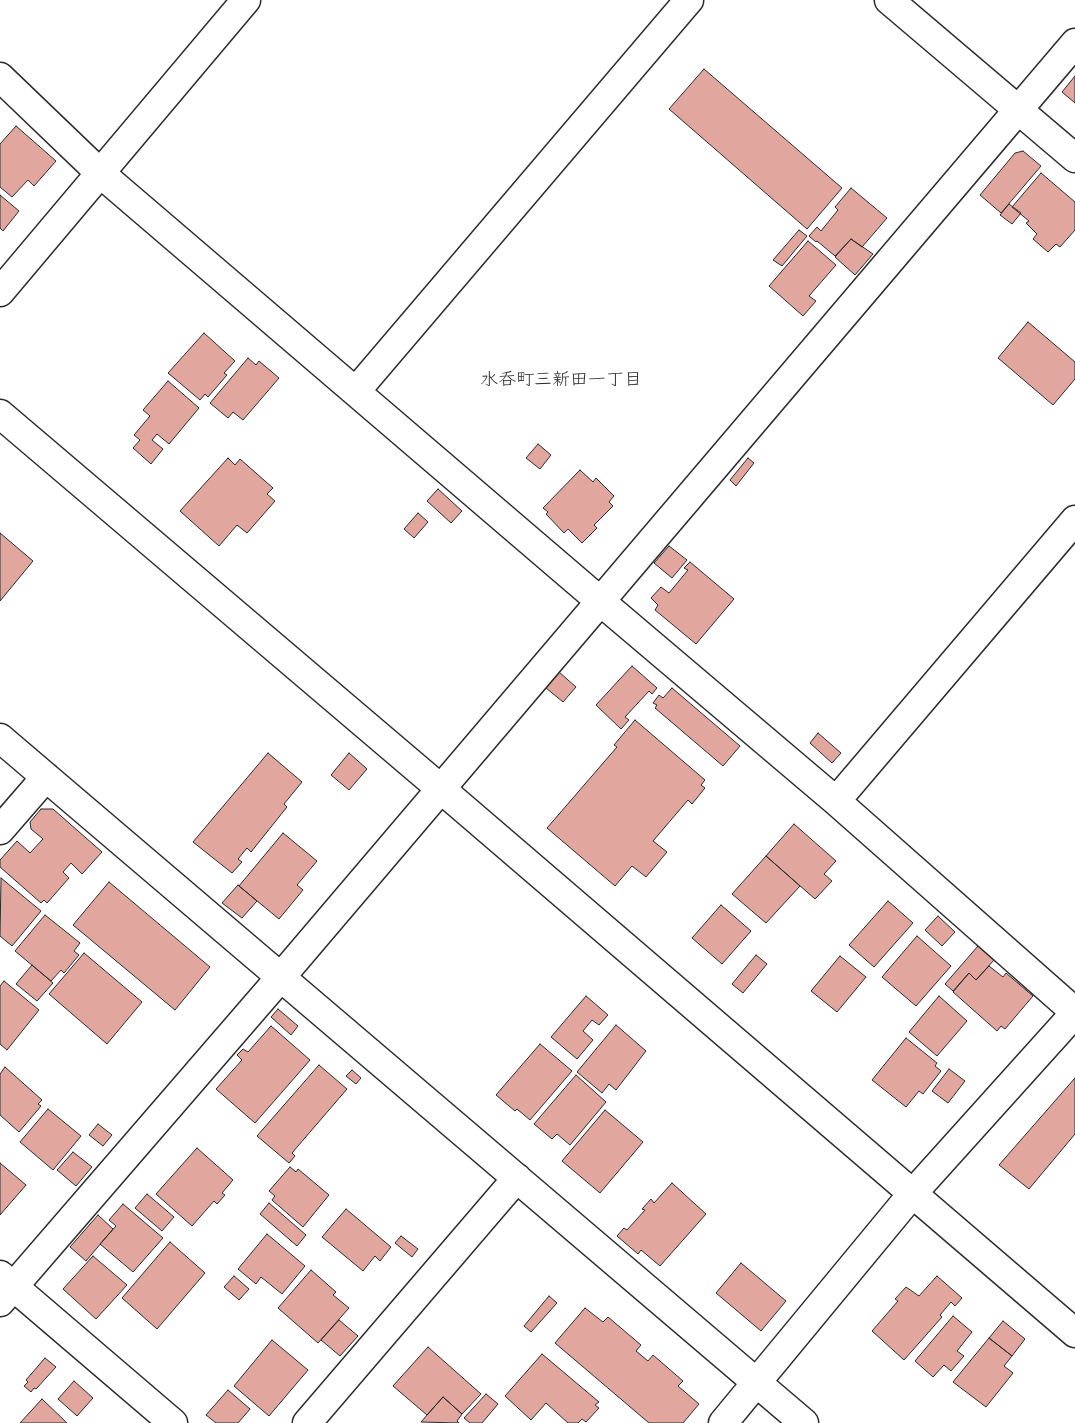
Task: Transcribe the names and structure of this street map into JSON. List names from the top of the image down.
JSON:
{
  "districts": ["水呑町三新田一丁目"]
}
